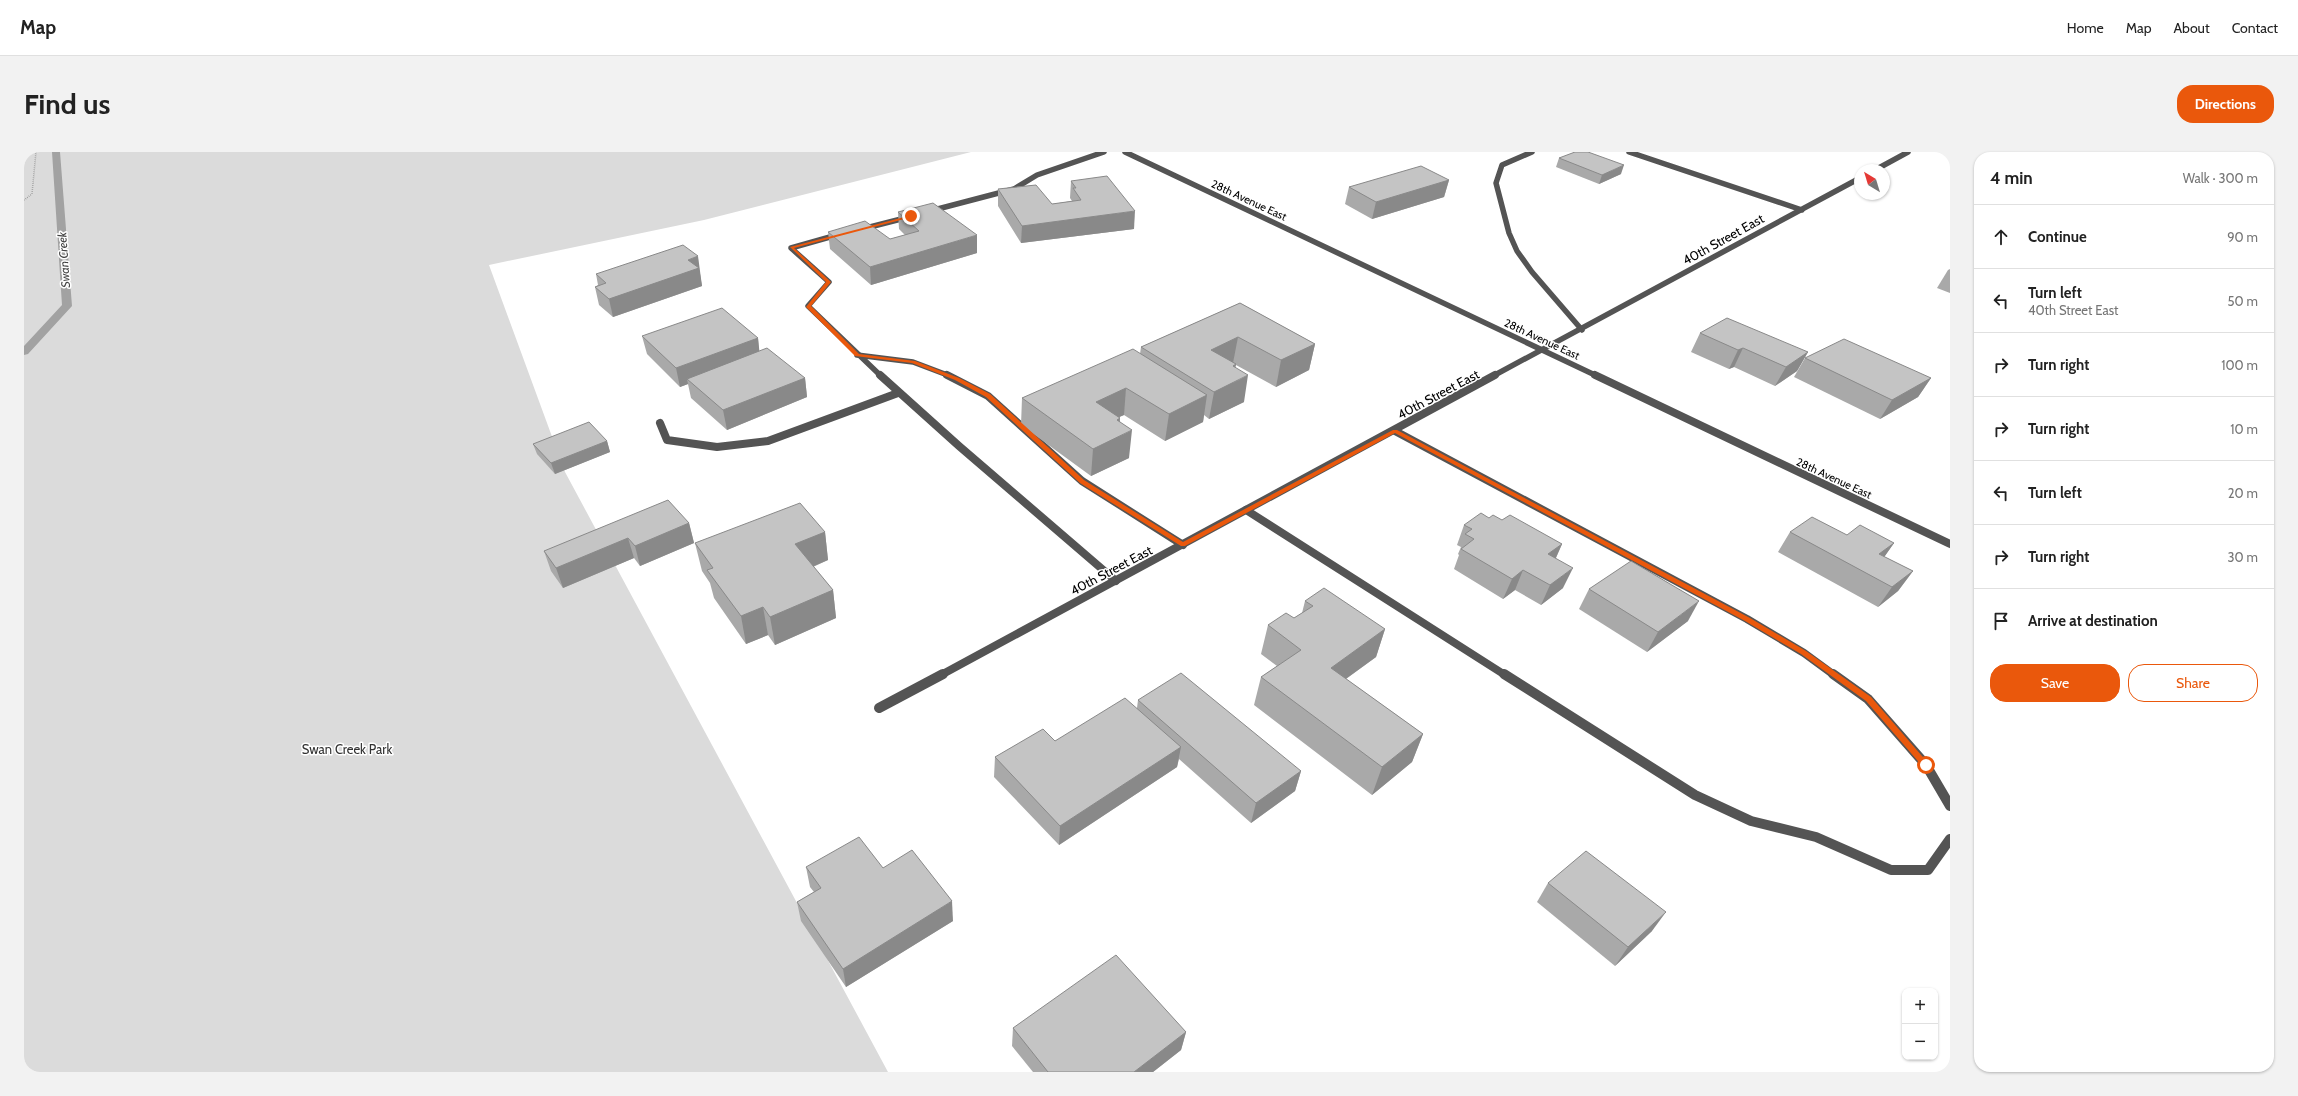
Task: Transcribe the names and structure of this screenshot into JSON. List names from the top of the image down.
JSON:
{
  "streets": {
    "street": ["28th Avenue East", "40th Street East"]
  },
  "crossings": [
    ["28th Avenue East", "40th Street East"]
  ],
  "water": ["Swan Creek"],
  "parks": ["Swan Creek Park"],
  "north": "top left",
  "page": {
    "header": "Map",
    "nav": [
      "Home",
      "Map",
      "About",
      "Contact"
    ],
    "buttons": [
      "Directions",
      ["Save", "Share"]
    ],
    "title": "Find us",
    "heading": ["4 min", "Walk · 300 m"],
    "list": [
      ["Continue", "90 m"],
      ["Turn left", "40th Street East", "50 m"],
      ["Turn right", "100 m"],
      ["Turn right", "10 m"],
      ["Turn left", "20 m"],
      ["Turn right", "30 m"],
      "Arrive at destination"
    ],
    "map_buttons": ["+", "−"]
  }
}
